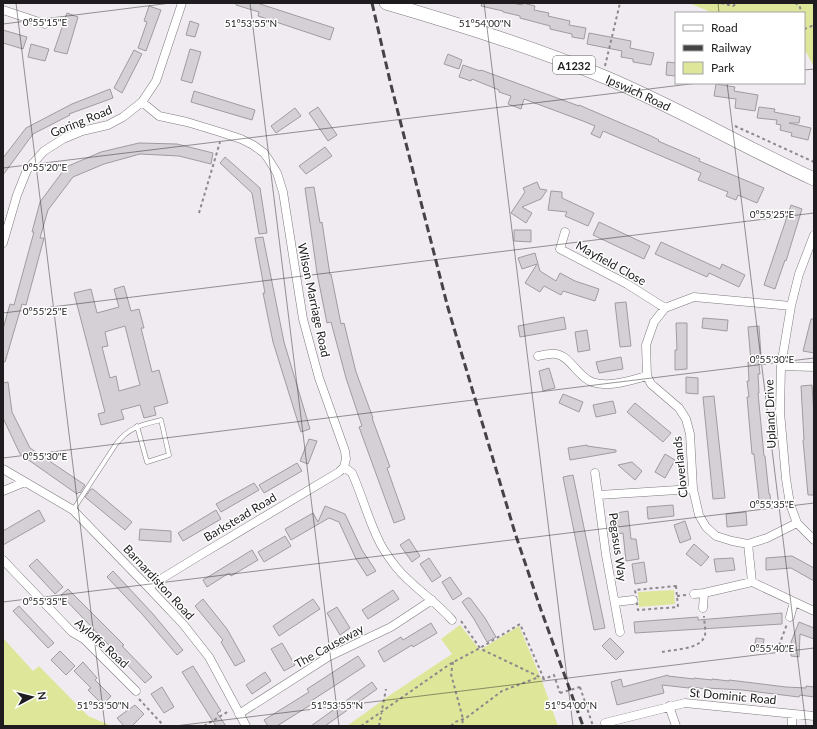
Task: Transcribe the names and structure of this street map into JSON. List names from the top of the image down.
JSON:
{
  "streets": {
    "main road": ["A1232", "Ipswich Road"],
    "street": [
      "Goring Road",
      "Mayfield Close",
      "Wilson Marriage Road",
      "Upland Drive",
      "Cloverlands",
      "Barkstead Road",
      "Pegasus Way",
      "Barnardiston Road",
      "Ayloffe Road",
      "The Causeway",
      "St Dominic Road"
    ]
  },
  "crossings": [
    ["Goring Road", "Wilson Marriage Road"],
    ["Wilson Marriage Road", "Barkstead Road"],
    ["Upland Drive", "Cloverlands"],
    ["Barkstead Road", "Barnardiston Road"],
    ["Barnardiston Road", "The Causeway"]
  ],
  "legend": ["Road", "Railway", "Park"],
  "north": "right",
  "coordinates": [
    "0°55'15\"E",
    "51°53'55\"N",
    "51°54'00\"N",
    "0°55'20\"E",
    "0°55'25\"E",
    "0°55'30\"E",
    "0°55'35\"E",
    "0°55'40\"E",
    "51°53'50\"N"
  ]
}
